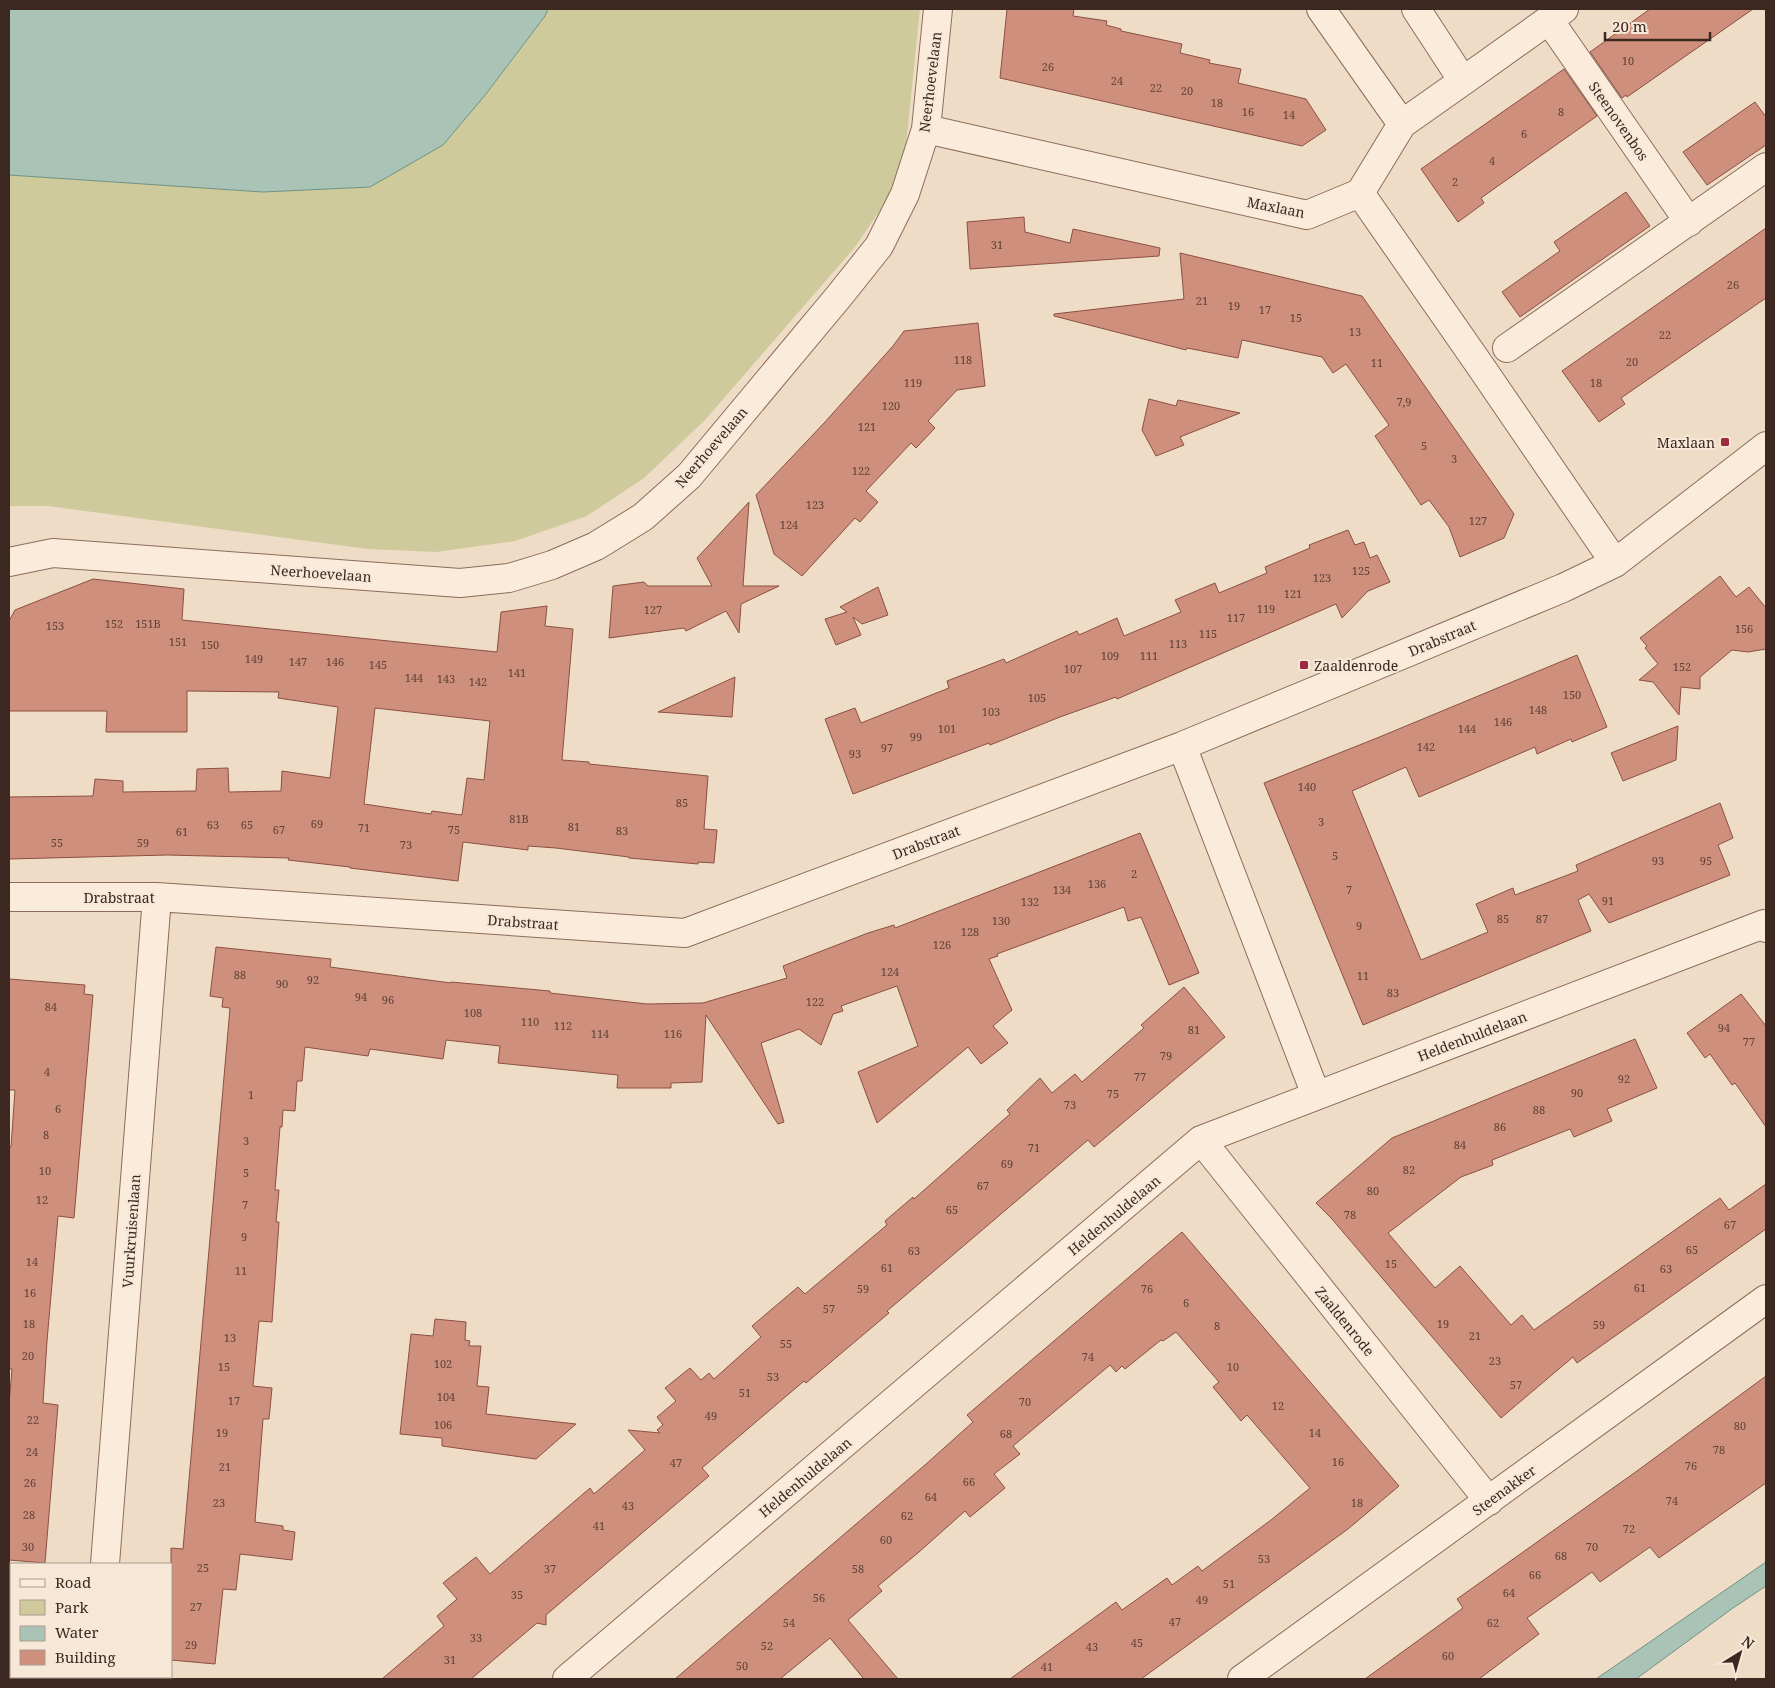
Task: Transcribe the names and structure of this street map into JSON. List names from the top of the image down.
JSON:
{
  "streets": {
    "street": [
      "Neerhoevelaan",
      "Steenovenbos",
      "Maxlaan",
      "Drabstraat",
      "Heldenhuldelaan",
      "Vuurkruisenlaan",
      "Zaaldenrode",
      "Steenakker"
    ]
  },
  "crossings": [
    ["Neerhoevelaan", "Maxlaan"],
    ["Steenovenbos", "Maxlaan"],
    ["Drabstraat", "Vuurkruisenlaan"],
    ["Heldenhuldelaan", "Zaaldenrode"],
    ["Zaaldenrode", "Steenakker"]
  ],
  "places": {
    "transit": ["Maxlaan", "Zaaldenrode"]
  },
  "house_numbers": [
    "10",
    "26",
    "24",
    "22",
    "20",
    "18",
    "16",
    "8",
    "14",
    "6",
    "4",
    "2",
    "31",
    "26",
    "21",
    "19",
    "17",
    "15",
    "13",
    "22",
    "118",
    "20",
    "11",
    "119",
    "18",
    "7,9",
    "120",
    "121",
    "5",
    "3",
    "122",
    "123",
    "127",
    "124",
    "125",
    "123",
    "121",
    "119",
    "127",
    "117",
    "152",
    "151B",
    "153",
    "156",
    "115",
    "151",
    "113",
    "150",
    "109",
    "111",
    "149",
    "147",
    "146",
    "145",
    "152",
    "107",
    "141",
    "144",
    "143",
    "142",
    "150",
    "105",
    "148",
    "103",
    "146",
    "101",
    "144",
    "99",
    "142",
    "97",
    "93",
    "140",
    "85",
    "81B",
    "3",
    "69",
    "63",
    "65",
    "81",
    "71",
    "67",
    "75",
    "83",
    "61",
    "55",
    "59",
    "73",
    "5",
    "93",
    "95",
    "2",
    "136",
    "134",
    "7",
    "91",
    "132",
    "85",
    "87",
    "130",
    "9",
    "128",
    "126",
    "124",
    "88",
    "11",
    "92",
    "90",
    "83",
    "94",
    "96",
    "122",
    "84",
    "108",
    "110",
    "112",
    "94",
    "81",
    "114",
    "116",
    "77",
    "79",
    "4",
    "77",
    "92",
    "90",
    "75",
    "1",
    "73",
    "6",
    "88",
    "86",
    "8",
    "3",
    "84",
    "71",
    "69",
    "82",
    "10",
    "5",
    "67",
    "80",
    "12",
    "7",
    "65",
    "78",
    "67",
    "9",
    "65",
    "63",
    "14",
    "15",
    "61",
    "63",
    "11",
    "61",
    "59",
    "76",
    "16",
    "6",
    "57",
    "18",
    "19",
    "59",
    "8",
    "21",
    "13",
    "55",
    "20",
    "74",
    "23",
    "102",
    "15",
    "10",
    "53",
    "57",
    "51",
    "104",
    "17",
    "70",
    "12",
    "49",
    "22",
    "106",
    "80",
    "19",
    "14",
    "68",
    "78",
    "24",
    "16",
    "47",
    "76",
    "21",
    "66",
    "26",
    "64",
    "74",
    "23",
    "18",
    "43",
    "28",
    "62",
    "41",
    "72",
    "60",
    "30",
    "70",
    "68",
    "53",
    "25",
    "37",
    "58",
    "66",
    "51",
    "64",
    "35",
    "56",
    "49",
    "27",
    "47",
    "54",
    "62",
    "33",
    "45",
    "29",
    "52",
    "43",
    "60",
    "31",
    "50",
    "41"
  ],
  "legend": [
    "Road",
    "Park",
    "Water",
    "Building"
  ],
  "scale_bar": "20 m",
  "north": "top right"
}
